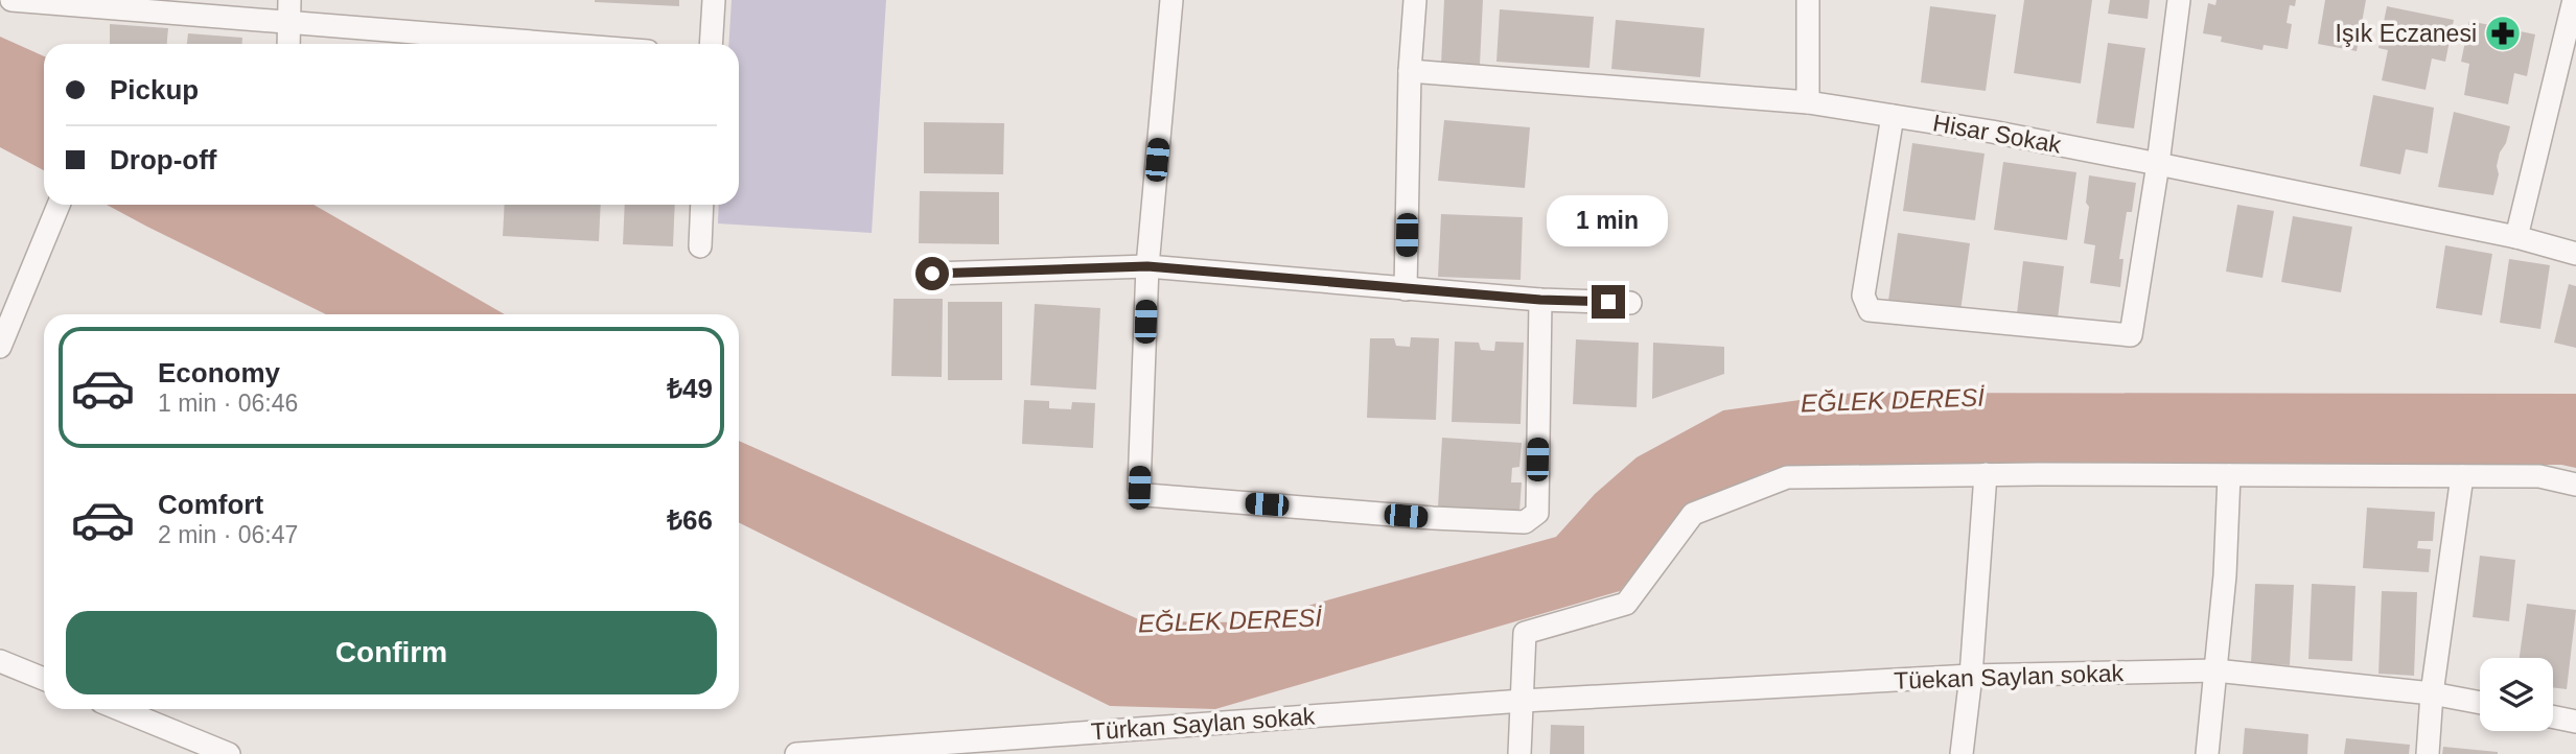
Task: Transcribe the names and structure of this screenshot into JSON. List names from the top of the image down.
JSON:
{
  "streets": {
    "street": ["Hisar Sokak", "Tüekan Saylan sokak", "Türkan Saylan sokak"]
  },
  "crossings": [
    ["Tüekan Saylan sokak", "Türkan Saylan sokak"]
  ],
  "water": ["EĞLEK DERESİ"],
  "places": {
    "pharmacy": ["Işık Eczanesi"]
  },
  "page": {
    "banner": ["Pickup", "Drop-off"],
    "bubble": "1 min",
    "list": [
      {
        "name": "Economy",
        "note": "1 min · 06:46",
        "value": "₺49"
      },
      {
        "name": "Comfort",
        "note": "2 min · 06:47",
        "value": "₺66"
      }
    ],
    "buttons": "Confirm"
  }
}
